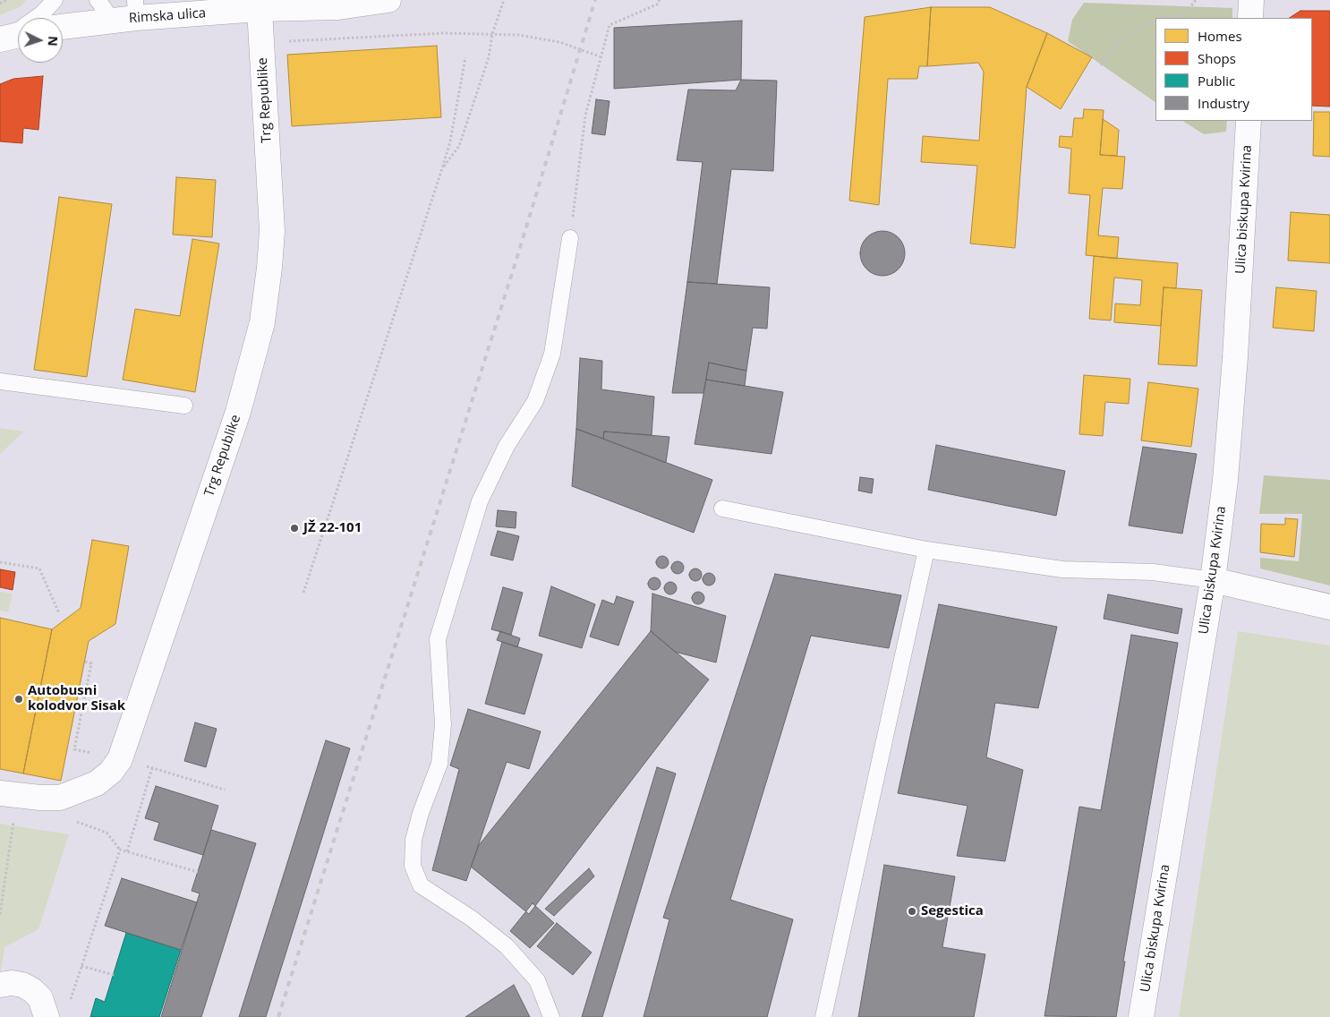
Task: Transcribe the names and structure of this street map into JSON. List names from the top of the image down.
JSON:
{
  "streets": {
    "street": ["Rimska ulica", "Trg Republike", "Ulica biskupa Kvirina"]
  },
  "crossings": [
    ["Rimska ulica", "Trg Republike"]
  ],
  "places": ["JŽ 22-101", "Autobusni kolodvor Sisak", "Segestica"],
  "legend": [
    "Homes",
    "Shops",
    "Public",
    "Industry"
  ],
  "north": "right"
}
